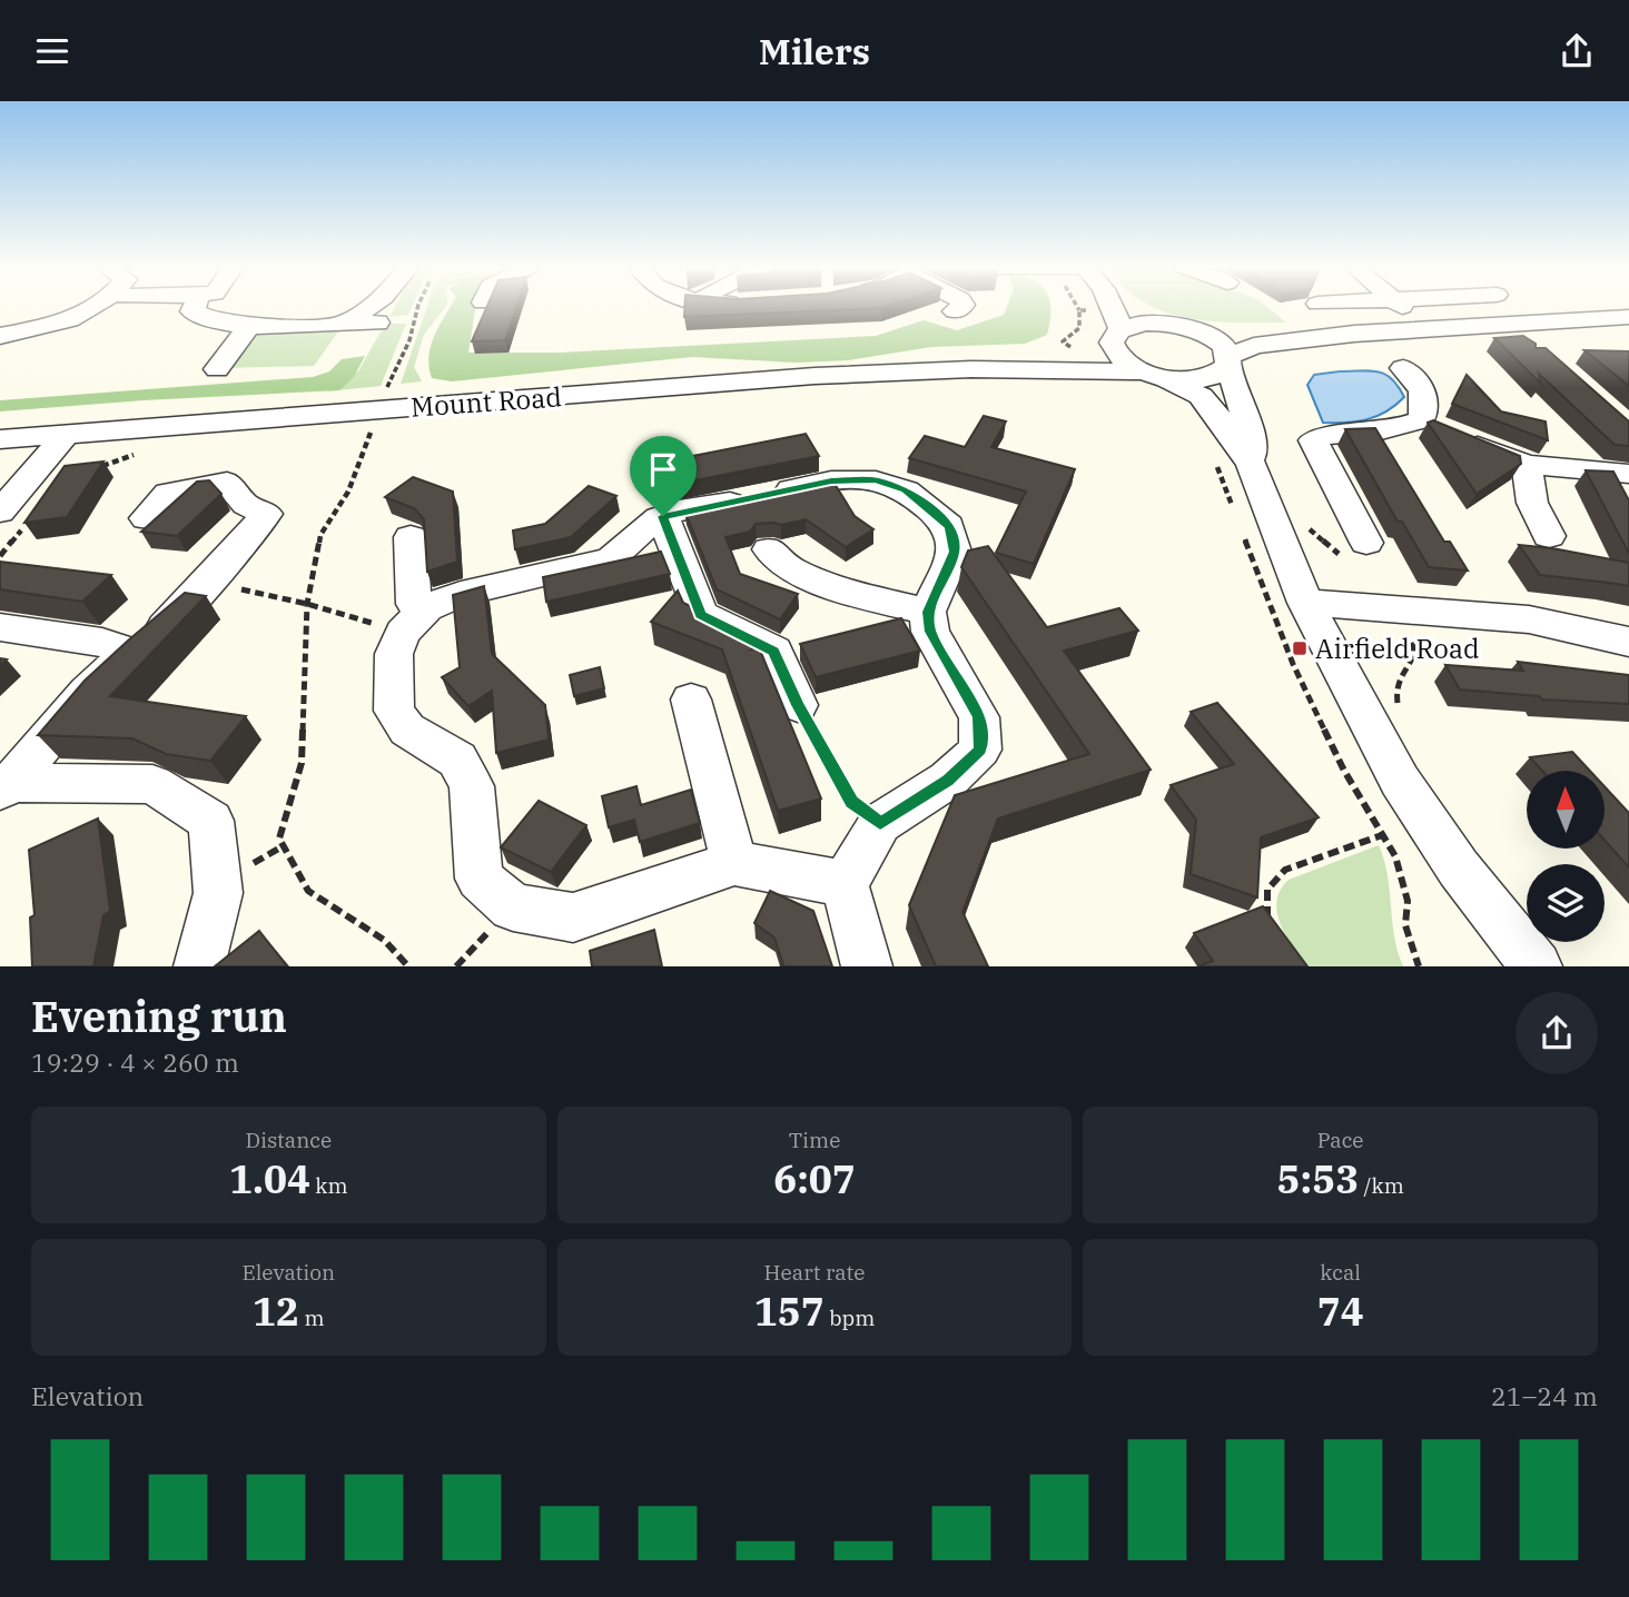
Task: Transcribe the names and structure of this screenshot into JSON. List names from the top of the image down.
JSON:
{
  "streets": {
    "street": ["Mount Road"]
  },
  "places": {
    "transit": ["Airfield Road"]
  },
  "north": "top",
  "page": {
    "header": "Milers",
    "heading": ["Evening run", "19:29 · 4 × 260 m"],
    "stats": [
      ["Distance", "1.04 km"],
      ["Time", "6:07"],
      ["Pace", "5:53 /km"],
      ["Elevation", "12 m"],
      ["Heart rate", "157 bpm"],
      ["kcal", "74"]
    ],
    "chart": ["Elevation", "21–24 m"]
  }
}
